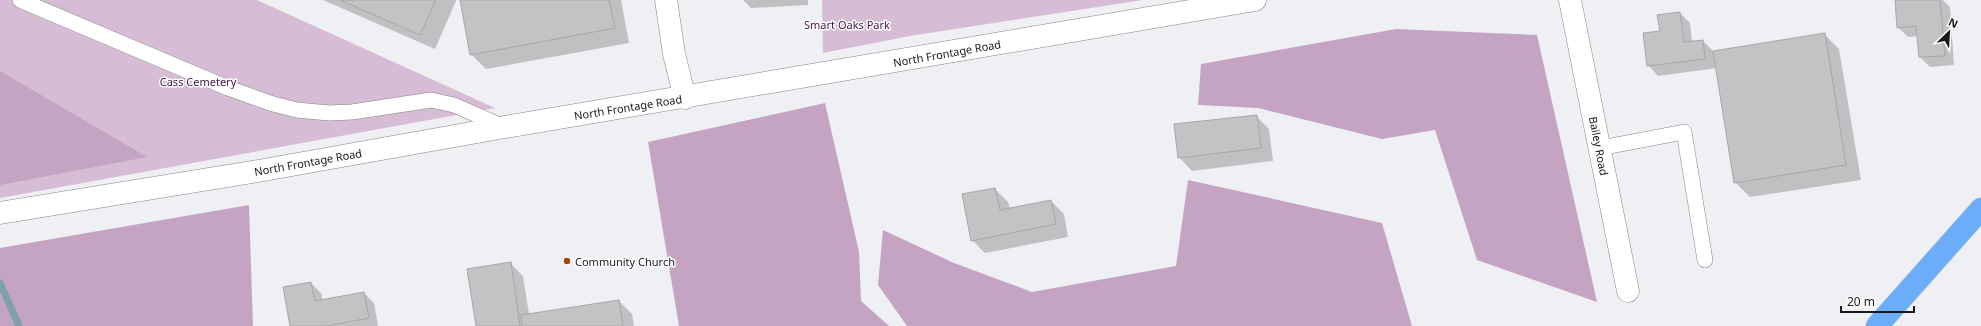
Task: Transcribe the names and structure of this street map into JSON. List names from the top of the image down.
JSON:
{
  "streets": {
    "street": ["North Frontage Road", "Bailey Road"]
  },
  "parks": ["Smart Oaks Park", "Cass Cemetery"],
  "places": ["Community Church"],
  "scale_bar": "20 m",
  "north": "top right"
}
